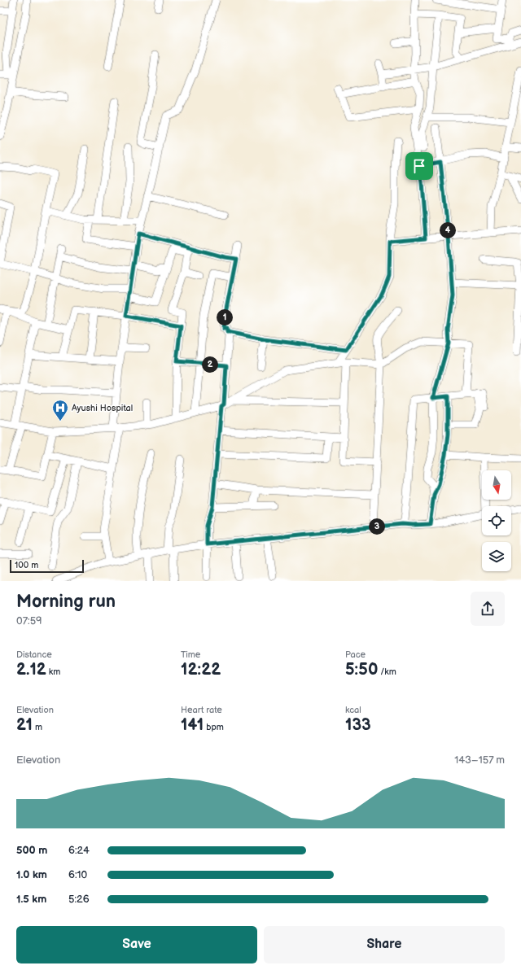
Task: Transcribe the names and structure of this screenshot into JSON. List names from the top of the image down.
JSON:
{
  "places": {
    "hospital": ["Ayushi Hospital"]
  },
  "scale_bar": "100 m",
  "north": "bottom",
  "page": {
    "pins": [
      "4",
      "1",
      "2",
      "3"
    ],
    "scale": "100 m",
    "heading": ["Morning run", "07:59"],
    "stats": [
      ["Distance", "2.12 km"],
      ["Time", "12:22"],
      ["Pace", "5:50 /km"],
      ["Elevation", "21 m"],
      ["Heart rate", "141 bpm"],
      ["kcal", "133"]
    ],
    "chart": ["Elevation", "143–157 m"],
    "list": [
      {
        "name": "500 m",
        "note": "6:24"
      },
      {
        "name": "1.0 km",
        "note": "6:10"
      },
      {
        "name": "1.5 km",
        "note": "5:26"
      }
    ],
    "buttons": ["Save", "Share"]
  }
}
